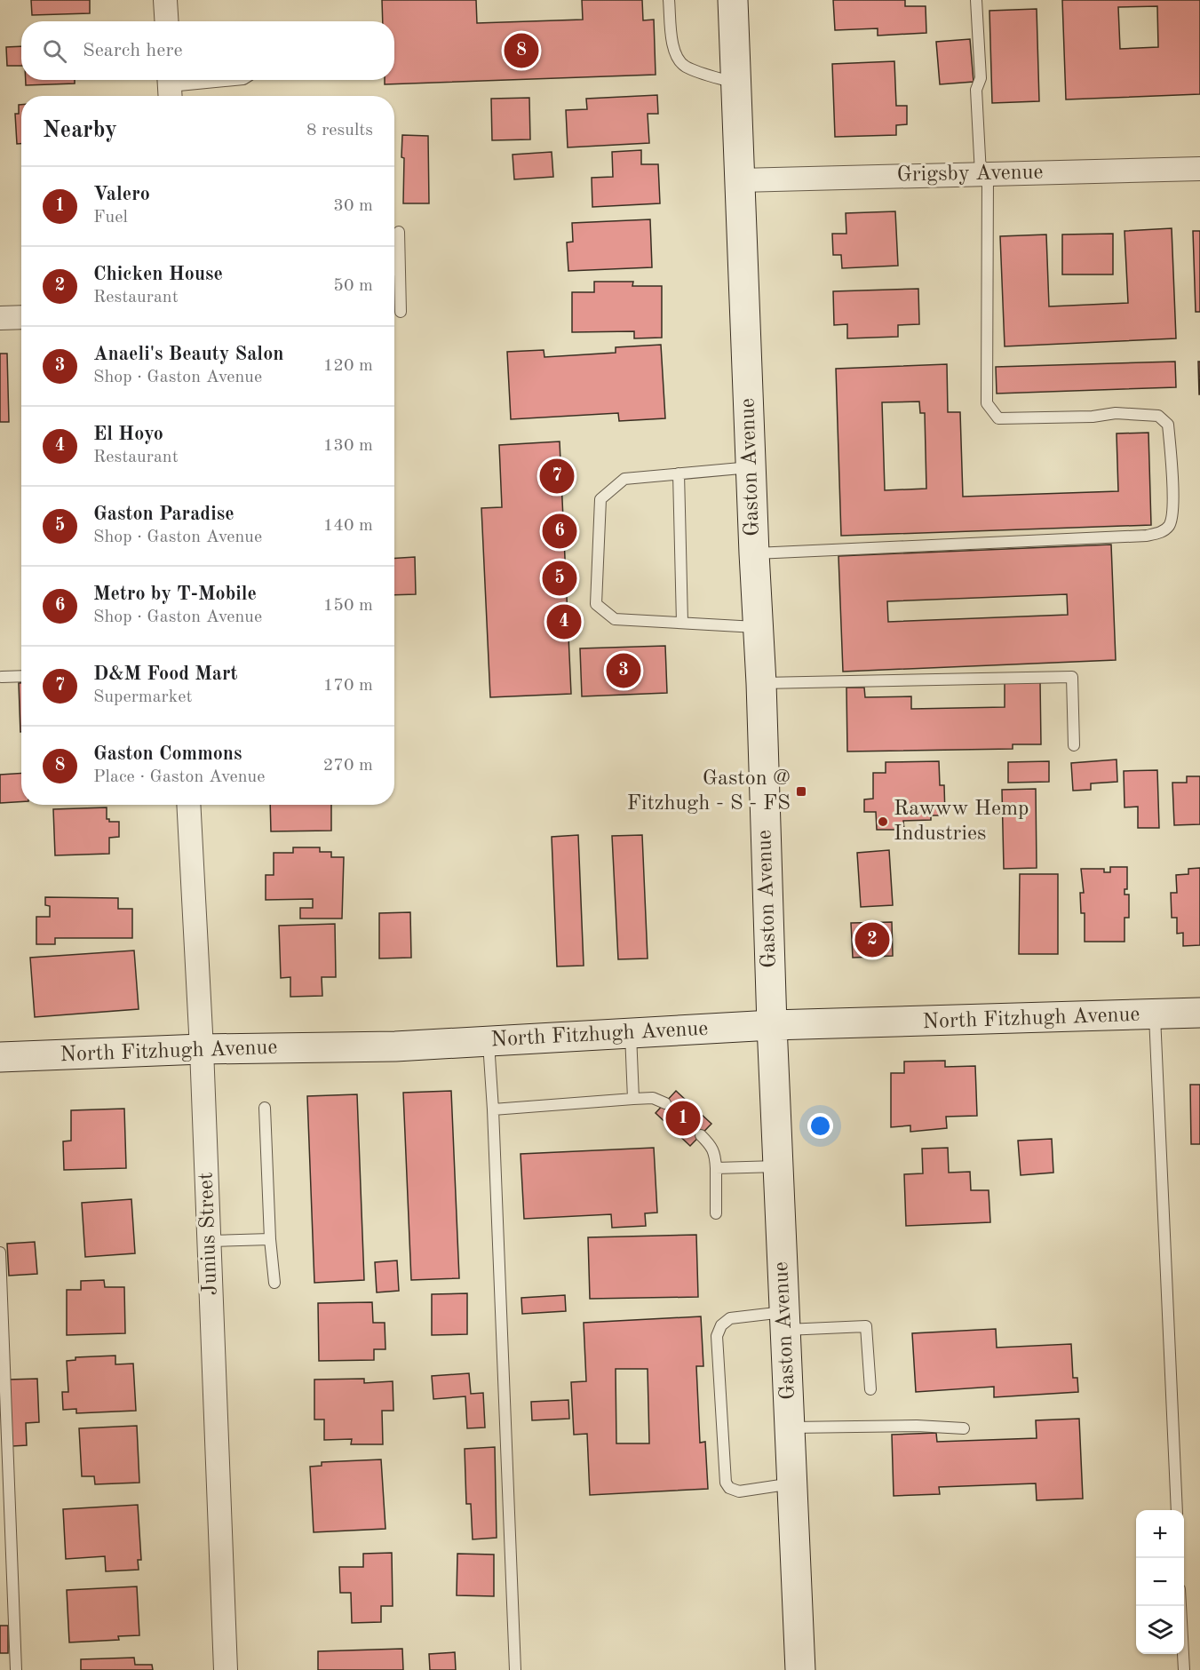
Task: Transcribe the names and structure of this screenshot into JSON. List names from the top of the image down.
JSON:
{
  "streets": {
    "main road": ["Gaston Avenue", "North Fitzhugh Avenue"],
    "street": ["Grigsby Avenue", "Junius Street"]
  },
  "crossings": [
    ["Grigsby Avenue", "Gaston Avenue"],
    ["Gaston Avenue", "North Fitzhugh Avenue"],
    ["North Fitzhugh Avenue", "Junius Street"]
  ],
  "places": {
    "transit": ["Gaston @ Fitzhugh - S - FS"],
    "other": ["Rawww Hemp Industries"]
  },
  "page": {
    "search": "Search here",
    "pins": [
      "8",
      "7",
      "6",
      "5",
      "4",
      "3",
      "2",
      "1"
    ],
    "heading": ["Nearby", "8 results"],
    "list": [
      {
        "mark": "1",
        "name": "Valero",
        "note": "Fuel",
        "value": "30 m"
      },
      {
        "mark": "2",
        "name": "Chicken House",
        "note": "Restaurant",
        "value": "50 m"
      },
      {
        "mark": "3",
        "name": "Anaeli's Beauty Salon",
        "note": "Shop · Gaston Avenue",
        "value": "120 m"
      },
      {
        "mark": "4",
        "name": "El Hoyo",
        "note": "Restaurant",
        "value": "130 m"
      },
      {
        "mark": "5",
        "name": "Gaston Paradise",
        "note": "Shop · Gaston Avenue",
        "value": "140 m"
      },
      {
        "mark": "6",
        "name": "Metro by T-Mobile",
        "note": "Shop · Gaston Avenue",
        "value": "150 m"
      },
      {
        "mark": "7",
        "name": "D&M Food Mart",
        "note": "Supermarket",
        "value": "170 m"
      },
      {
        "mark": "8",
        "name": "Gaston Commons",
        "note": "Place · Gaston Avenue",
        "value": "270 m"
      }
    ],
    "map_buttons": ["+", "−"]
  }
}
